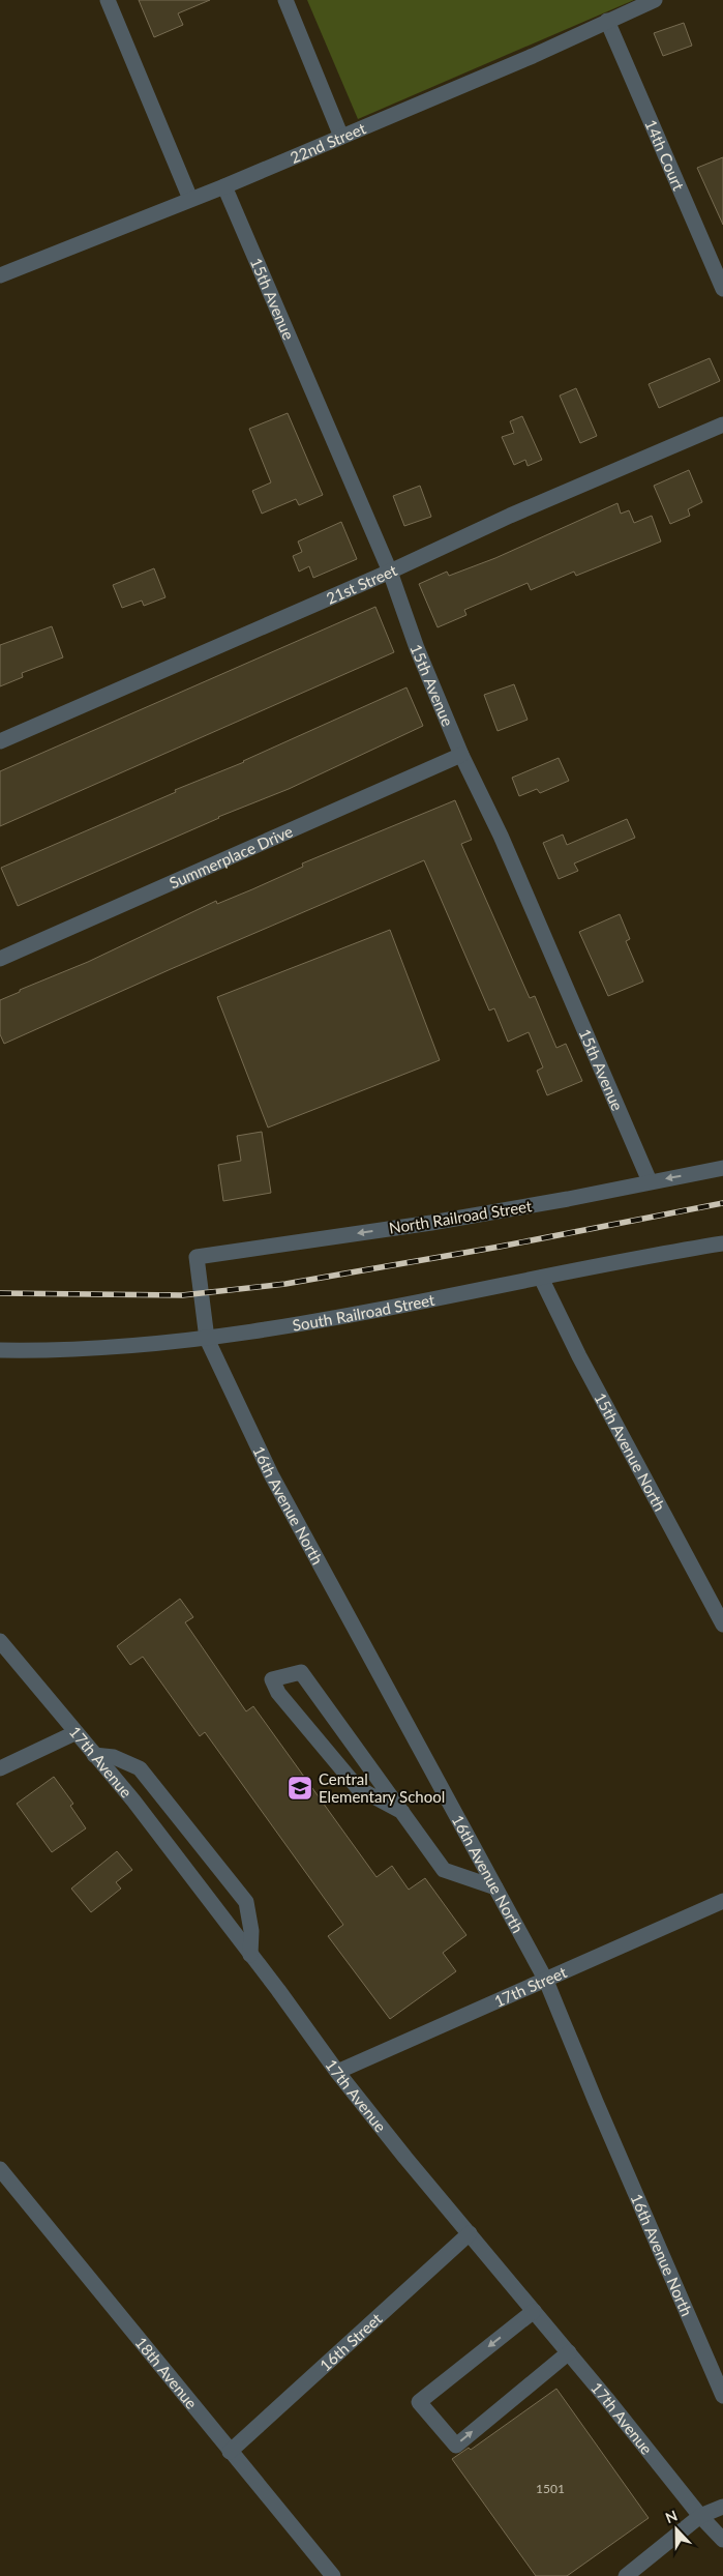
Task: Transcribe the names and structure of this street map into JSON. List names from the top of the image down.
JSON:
{
  "streets": {
    "street": [
      "22nd Street",
      "14th Court",
      "15th Avenue",
      "21st Street",
      "Summerplace Drive",
      "North Railroad Street",
      "South Railroad Street",
      "15th Avenue North",
      "16th Avenue North",
      "17th Avenue",
      "17th Street",
      "16th Street",
      "18th Avenue"
    ]
  },
  "crossings": [
    ["22nd Street", "14th Court"],
    ["22nd Street", "15th Avenue"],
    ["15th Avenue", "21st Street"],
    ["15th Avenue", "Summerplace Drive"],
    ["15th Avenue", "North Railroad Street"],
    ["North Railroad Street", "16th Avenue North"],
    ["South Railroad Street", "15th Avenue North"],
    ["South Railroad Street", "16th Avenue North"],
    ["16th Avenue North", "17th Street"],
    ["17th Avenue", "17th Street"],
    ["17th Avenue", "16th Street"],
    ["16th Street", "18th Avenue"]
  ],
  "one_way": ["North Railroad Street"],
  "places": {
    "school or university": ["Central Elementary School"]
  },
  "house_numbers": ["1501"],
  "north": "top"
}
